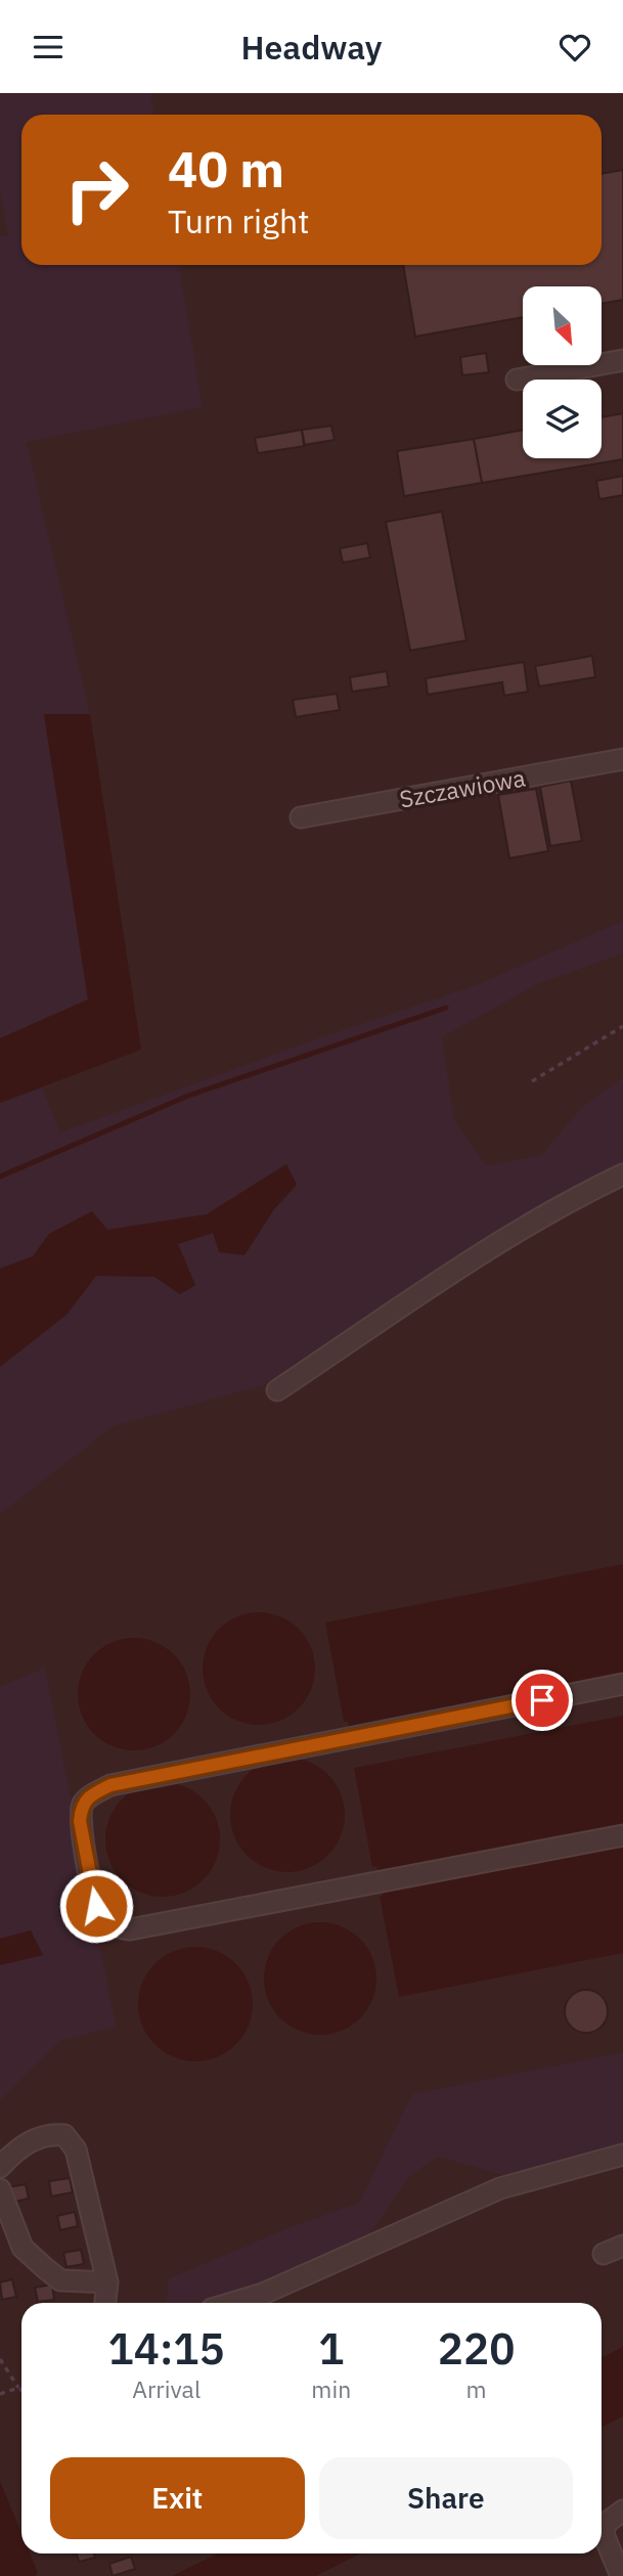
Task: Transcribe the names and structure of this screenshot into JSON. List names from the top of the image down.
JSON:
{
  "streets": {
    "lane": ["Szczawiowa"]
  },
  "north": "bottom right",
  "page": {
    "header": "Headway",
    "turn": ["40 m", "Turn right"],
    "eta": [
      "14:15",
      "Arrival",
      "1",
      "min",
      "220",
      "m"
    ],
    "buttons": ["Exit", "Share"]
  }
}
